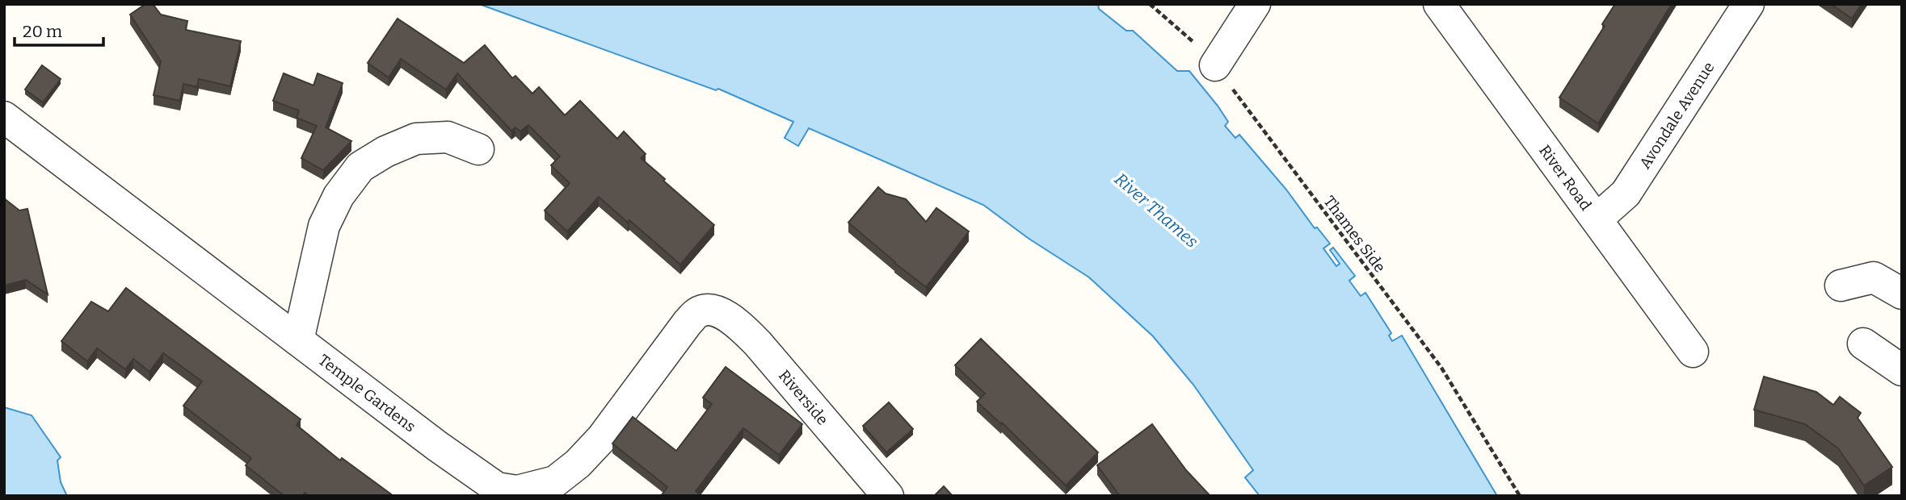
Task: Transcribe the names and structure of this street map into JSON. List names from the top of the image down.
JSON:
{
  "streets": {
    "street": [
      "Avondale Avenue",
      "River Road",
      "Temple Gardens",
      "Riverside"
    ],
    "path": ["Thames Side"]
  },
  "crossings": [
    ["Avondale Avenue", "River Road"],
    ["Temple Gardens", "Riverside"]
  ],
  "water": ["River Thames"],
  "scale_bar": "20 m"
}
